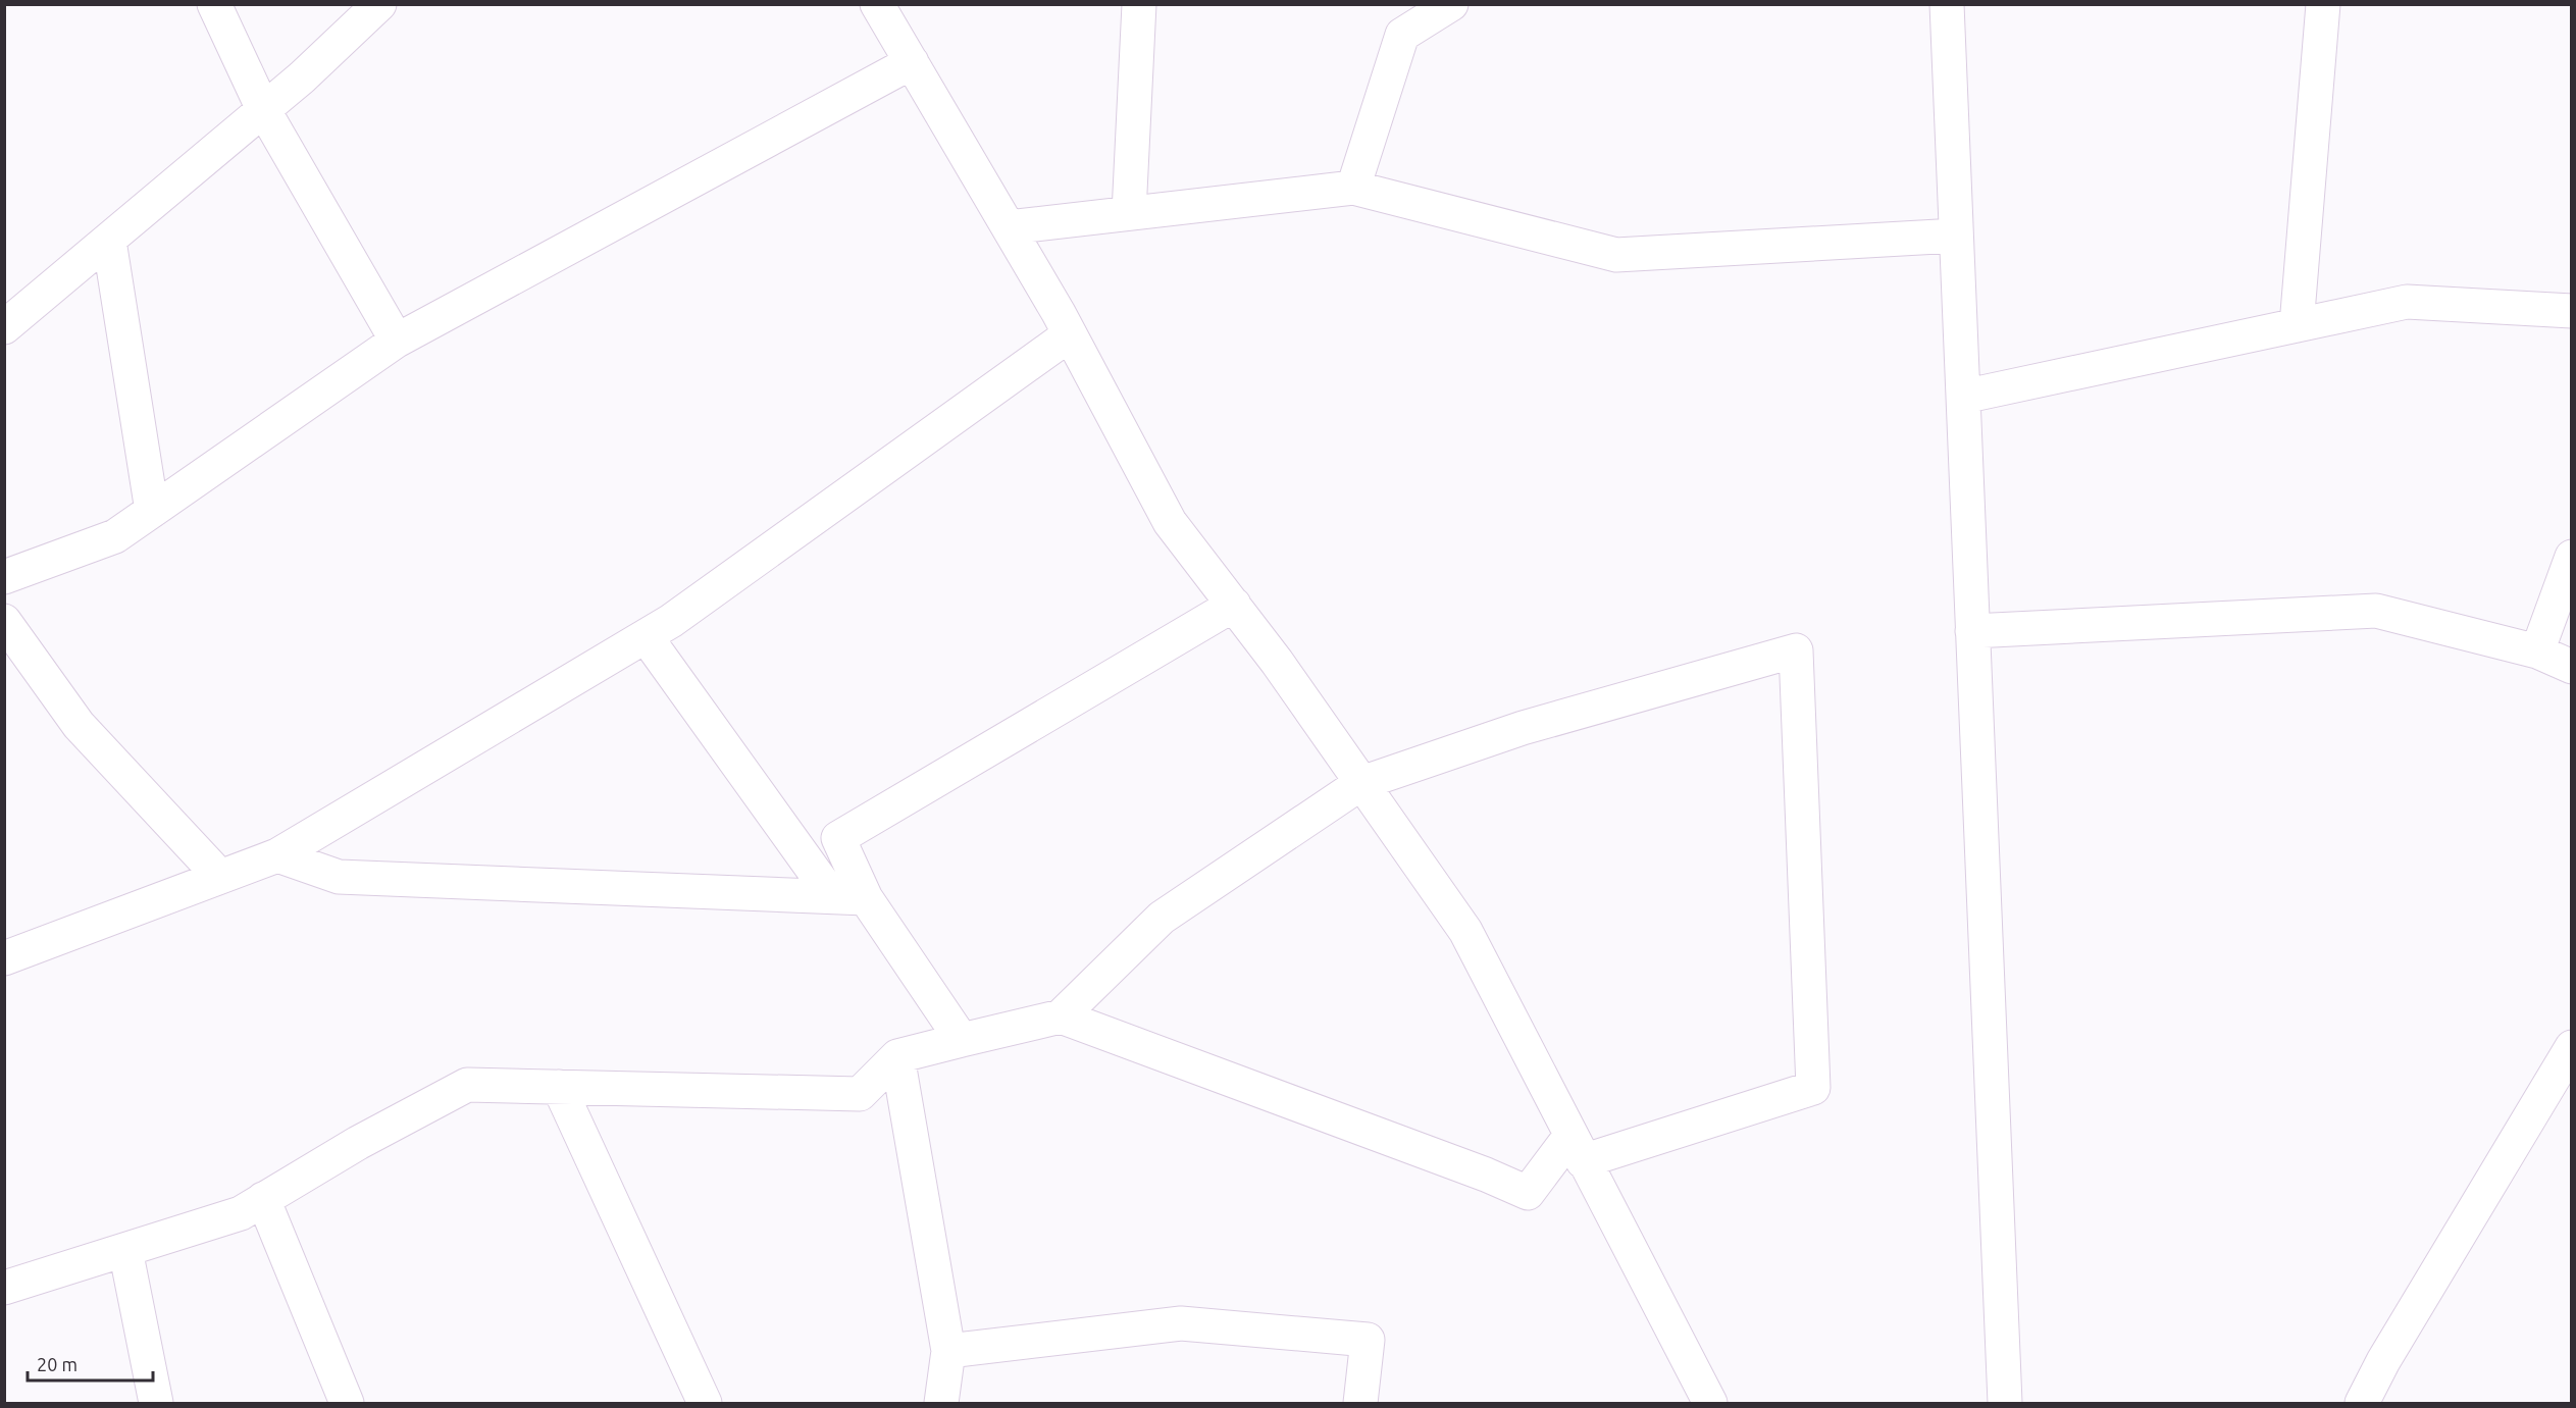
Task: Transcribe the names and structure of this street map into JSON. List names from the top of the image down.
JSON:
{
  "scale_bar": "20 m"
}
